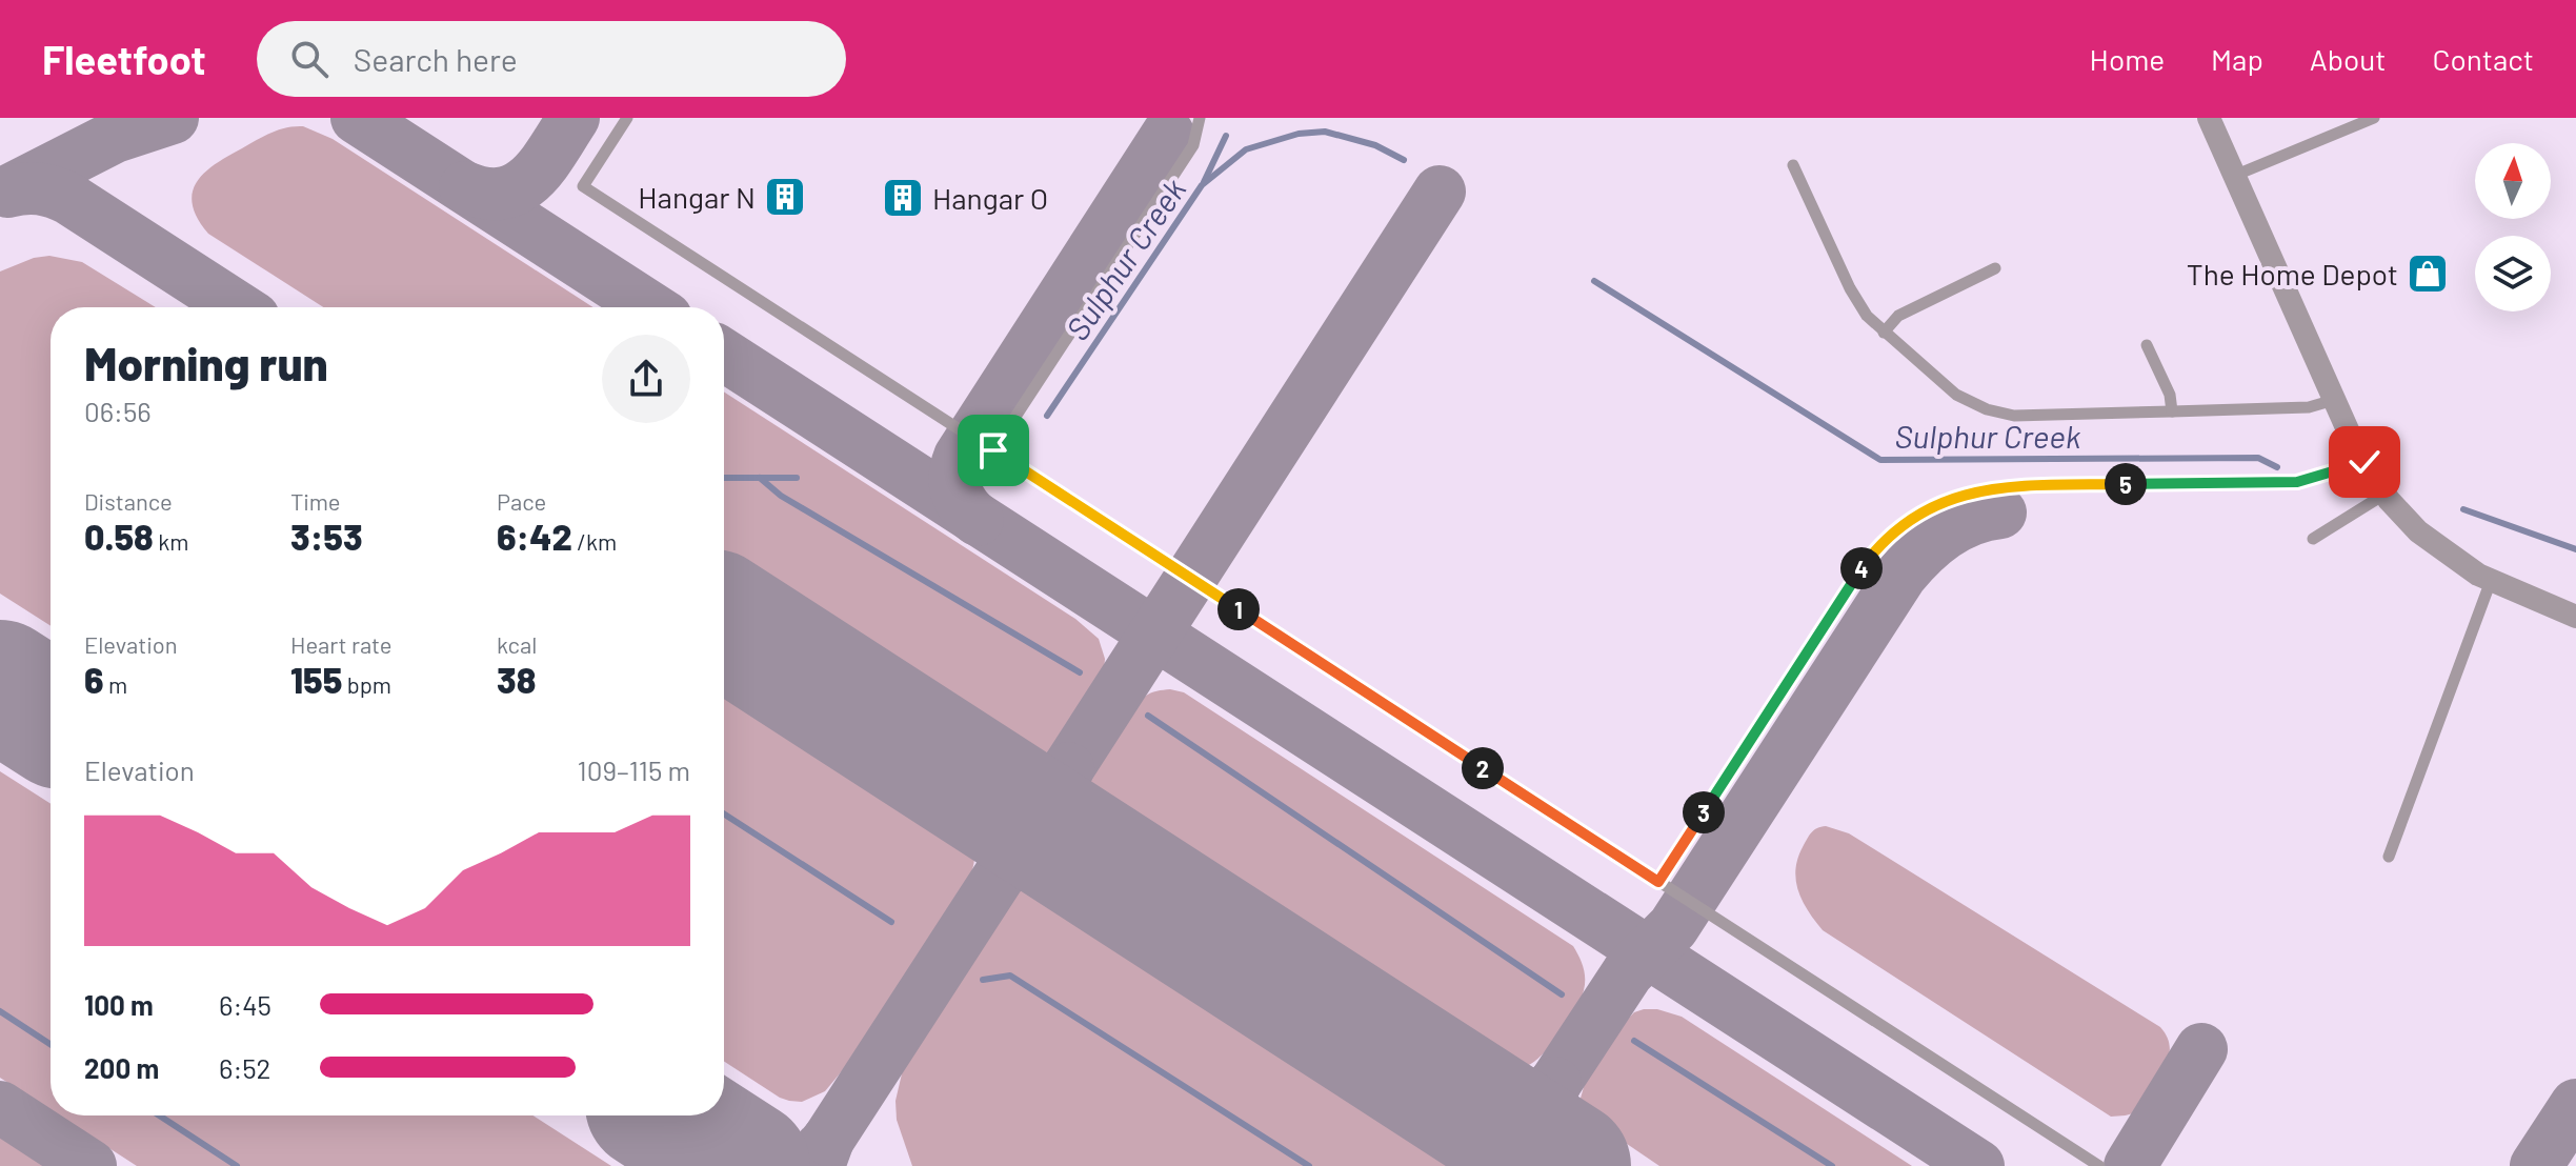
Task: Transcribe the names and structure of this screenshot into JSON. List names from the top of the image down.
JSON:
{
  "water": ["Sulphur Creek"],
  "places": {
    "building": ["Hangar N", "Hangar O"],
    "shop": ["The Home Depot"]
  },
  "north": "top",
  "page": {
    "header": "Fleetfoot",
    "search": "Search here",
    "nav": [
      "Home",
      "Map",
      "About",
      "Contact"
    ],
    "heading": ["Morning run", "06:56"],
    "stats": [
      ["Distance", "0.58 km"],
      ["Time", "3:53"],
      ["Pace", "6:42 /km"],
      ["Elevation", "6 m"],
      ["Heart rate", "155 bpm"],
      ["kcal", "38"]
    ],
    "pins": [
      "5",
      "4",
      "1",
      "2",
      "3"
    ],
    "chart": ["Elevation", "109–115 m"],
    "list": [
      {
        "name": "100 m",
        "note": "6:45"
      },
      {
        "name": "200 m",
        "note": "6:52"
      }
    ]
  }
}
